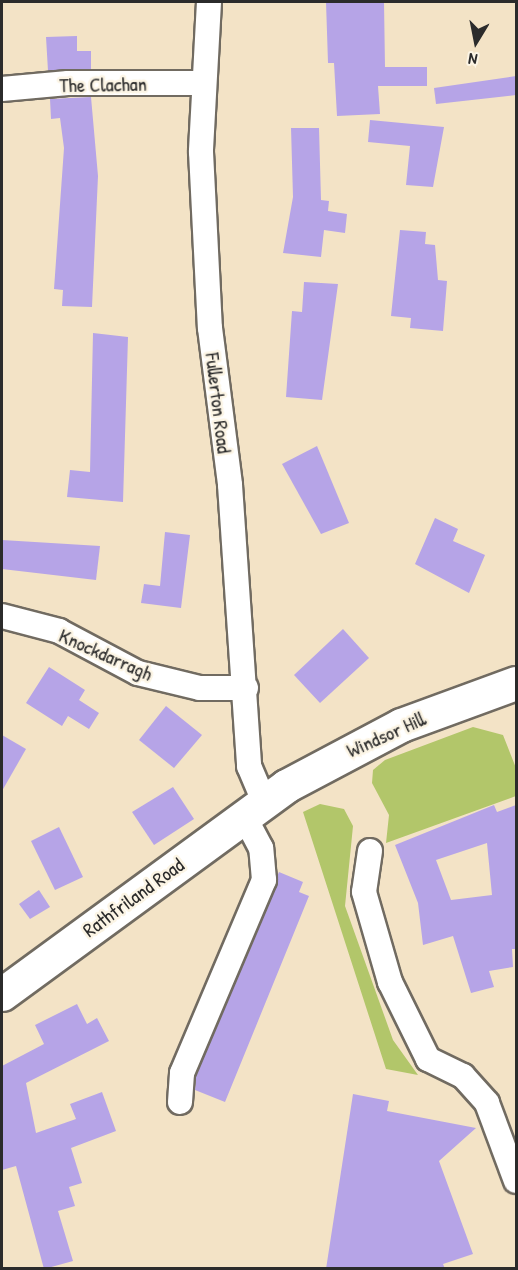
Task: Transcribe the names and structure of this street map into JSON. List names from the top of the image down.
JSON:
{
  "streets": {
    "main road": ["Windsor Hill", "Rathfriland Road"],
    "street": ["The Clachan", "Fullerton Road", "Knockdarragh"]
  },
  "crossings": [
    ["The Clachan", "Fullerton Road"],
    ["Fullerton Road", "Knockdarragh"],
    ["Fullerton Road", "Windsor Hill"],
    ["Fullerton Road", "Rathfriland Road"],
    ["Windsor Hill", "Rathfriland Road"]
  ],
  "north": "bottom"
}
